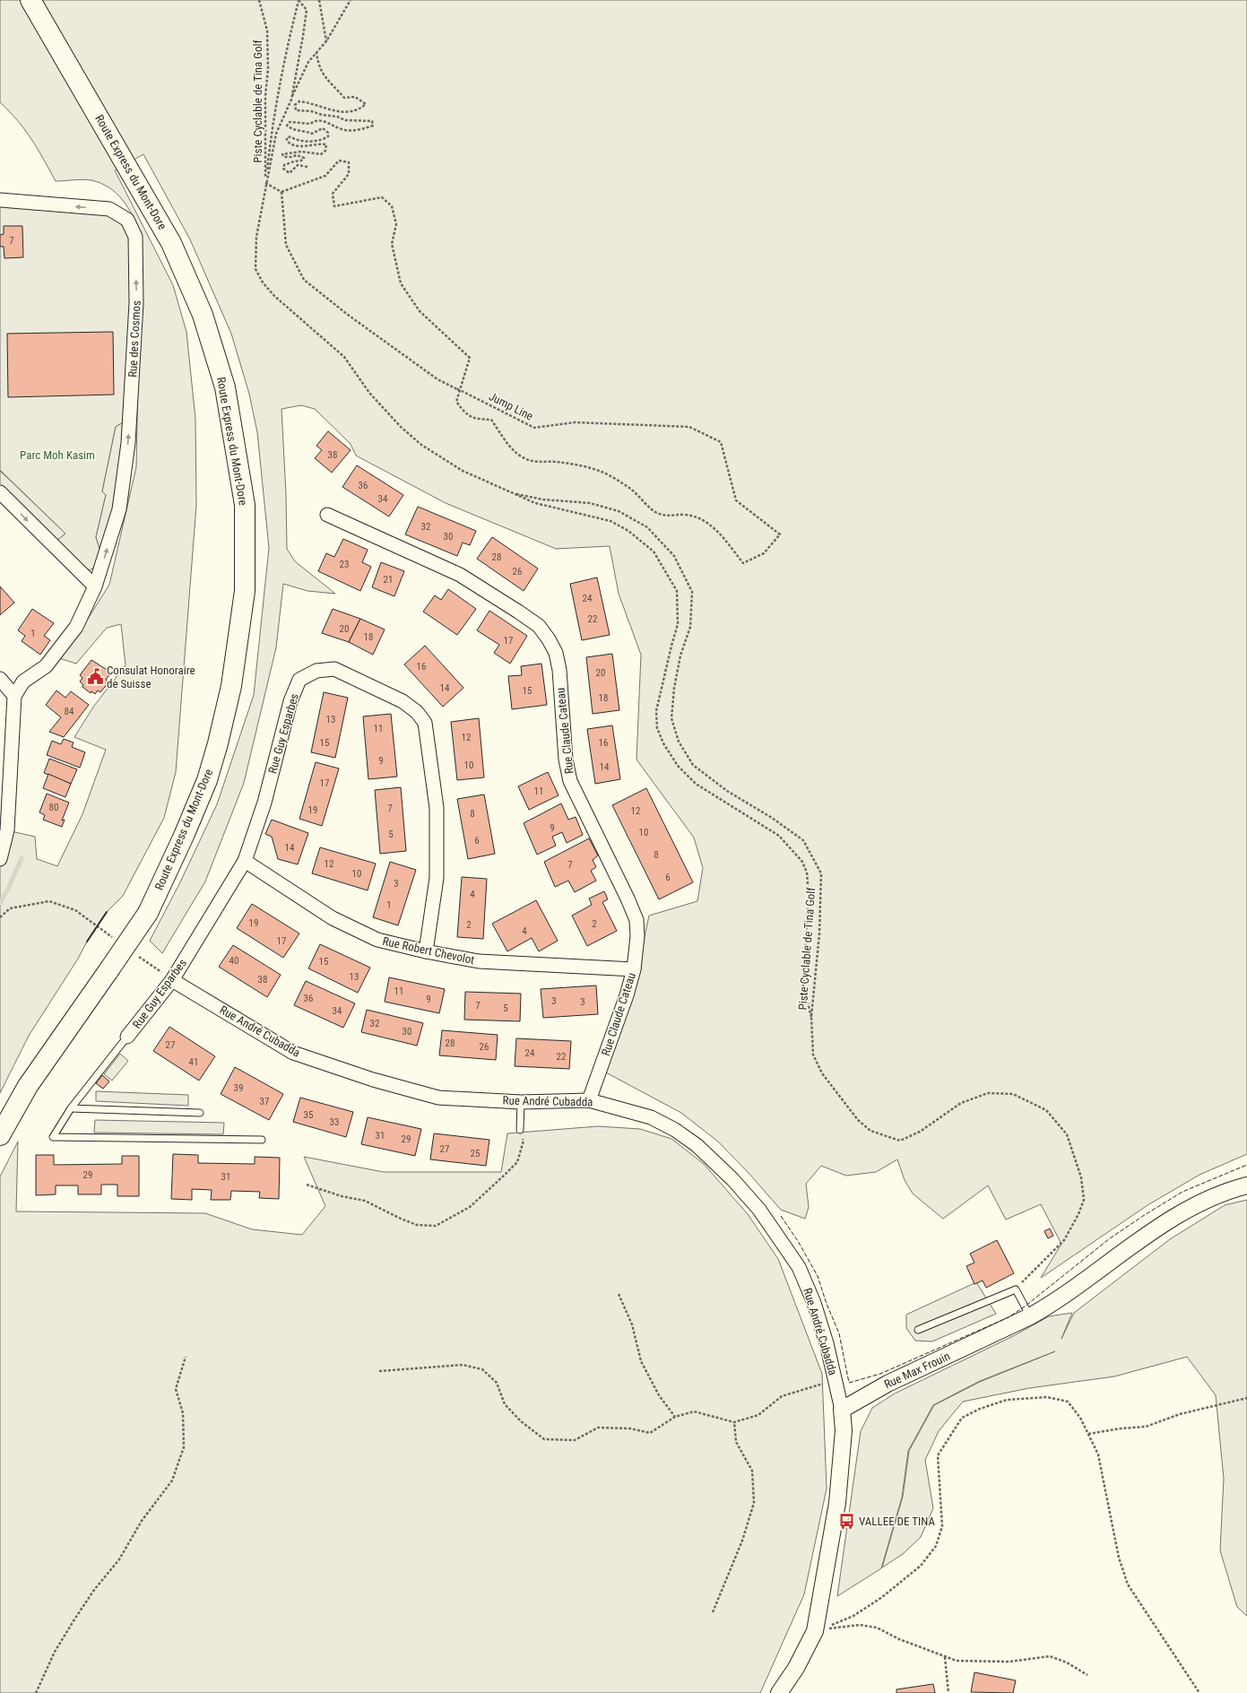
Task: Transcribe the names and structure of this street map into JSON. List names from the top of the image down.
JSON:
{
  "streets": {
    "main road": ["Route Express du Mont-Dore"],
    "street": [
      "Rue des Cosmos",
      "Rue Claude Cateau",
      "Rue Guy Esparbes",
      "Rue Robert Chevolot",
      "Rue André Cubadda",
      "Rue Max Frouin"
    ],
    "path": ["Piste Cyclable de Tina Golf", "Jump Line"]
  },
  "crossings": [
    ["Rue Claude Cateau", "Rue Robert Chevolot"],
    ["Rue Claude Cateau", "Rue André Cubadda"],
    ["Rue Guy Esparbes", "Rue Robert Chevolot"],
    ["Rue Guy Esparbes", "Rue André Cubadda"],
    ["Rue André Cubadda", "Rue Max Frouin"]
  ],
  "parks": ["Parc Moh Kasim"],
  "places": {
    "public building": ["Consulat Honoraire de Suisse"],
    "bus stop": ["VALLEE DE TINA"]
  },
  "house_numbers": [
    "7",
    "38",
    "36",
    "34",
    "32",
    "30",
    "28",
    "23",
    "26",
    "21",
    "24",
    "22",
    "20",
    "1",
    "18",
    "17",
    "16",
    "20",
    "14",
    "15",
    "18",
    "84",
    "13",
    "11",
    "12",
    "15",
    "16",
    "9",
    "10",
    "14",
    "17",
    "11",
    "80",
    "7",
    "19",
    "12",
    "8",
    "9",
    "10",
    "5",
    "6",
    "14",
    "8",
    "12",
    "7",
    "10",
    "6",
    "3",
    "4",
    "1",
    "19",
    "2",
    "2",
    "4",
    "17",
    "40",
    "15",
    "13",
    "38",
    "11",
    "36",
    "9",
    "3",
    "3",
    "7",
    "5",
    "34",
    "32",
    "30",
    "28",
    "27",
    "26",
    "24",
    "22",
    "41",
    "39",
    "37",
    "35",
    "33",
    "31",
    "29",
    "27",
    "25",
    "29",
    "31"
  ]
}
